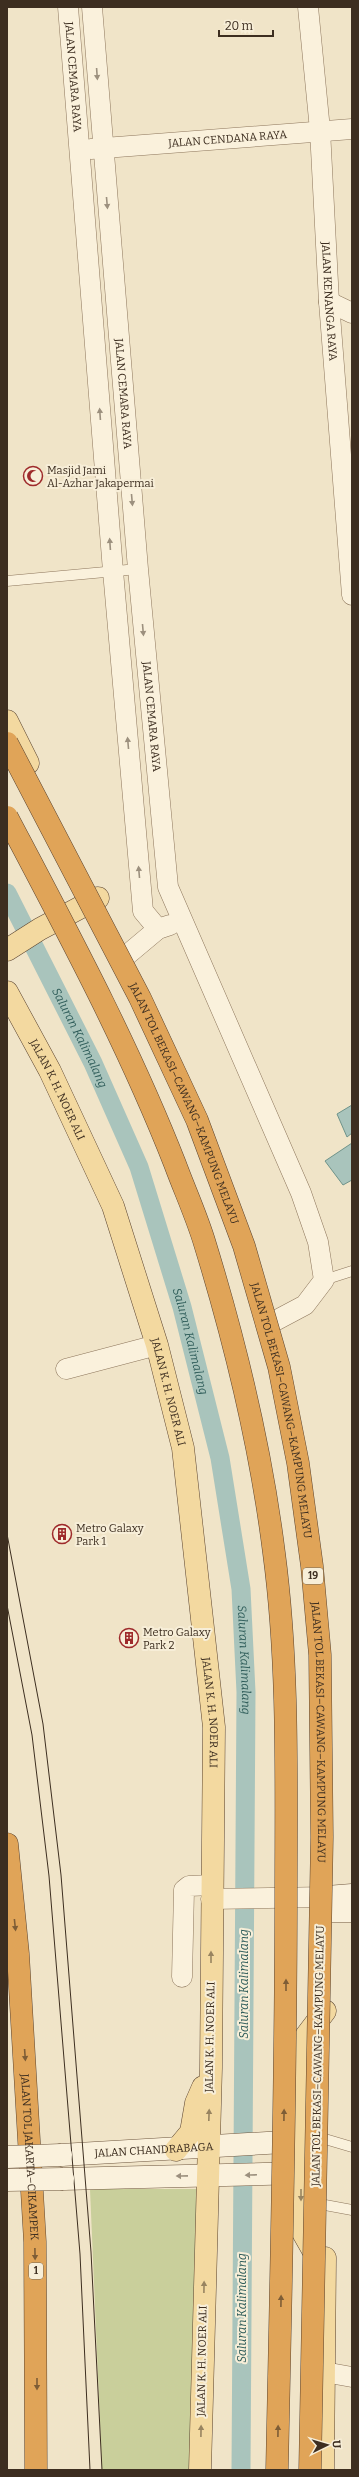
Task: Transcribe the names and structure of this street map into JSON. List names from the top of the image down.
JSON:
{
  "streets": {
    "highway": [
      "JALAN TOL BEKASI–CAWANG–KAMPUNG MELAYU",
      "19",
      "JALAN TOL JAKARTA–CIKAMPEK",
      "1"
    ],
    "main road": ["JALAN K. H. NOER ALI"],
    "street": [
      "JALAN CEMARA RAYA",
      "JALAN CENDANA RAYA",
      "JALAN KENANGA RAYA",
      "JALAN CHANDRABAGA"
    ]
  },
  "crossings": [
    ["JALAN CEMARA RAYA", "JALAN CENDANA RAYA"],
    ["JALAN CENDANA RAYA", "JALAN KENANGA RAYA"],
    ["JALAN K. H. NOER ALI", "JALAN CHANDRABAGA"]
  ],
  "one_way": ["JALAN TOL JAKARTA–CIKAMPEK"],
  "water": ["Saluran Kalimalang"],
  "places": {
    "mosque": ["Masjid Jami Al-Azhar Jakapermai"],
    "building": ["Metro Galaxy Park 1", "Metro Galaxy Park 2"]
  },
  "scale_bar": "20 m",
  "north": "right"
}
